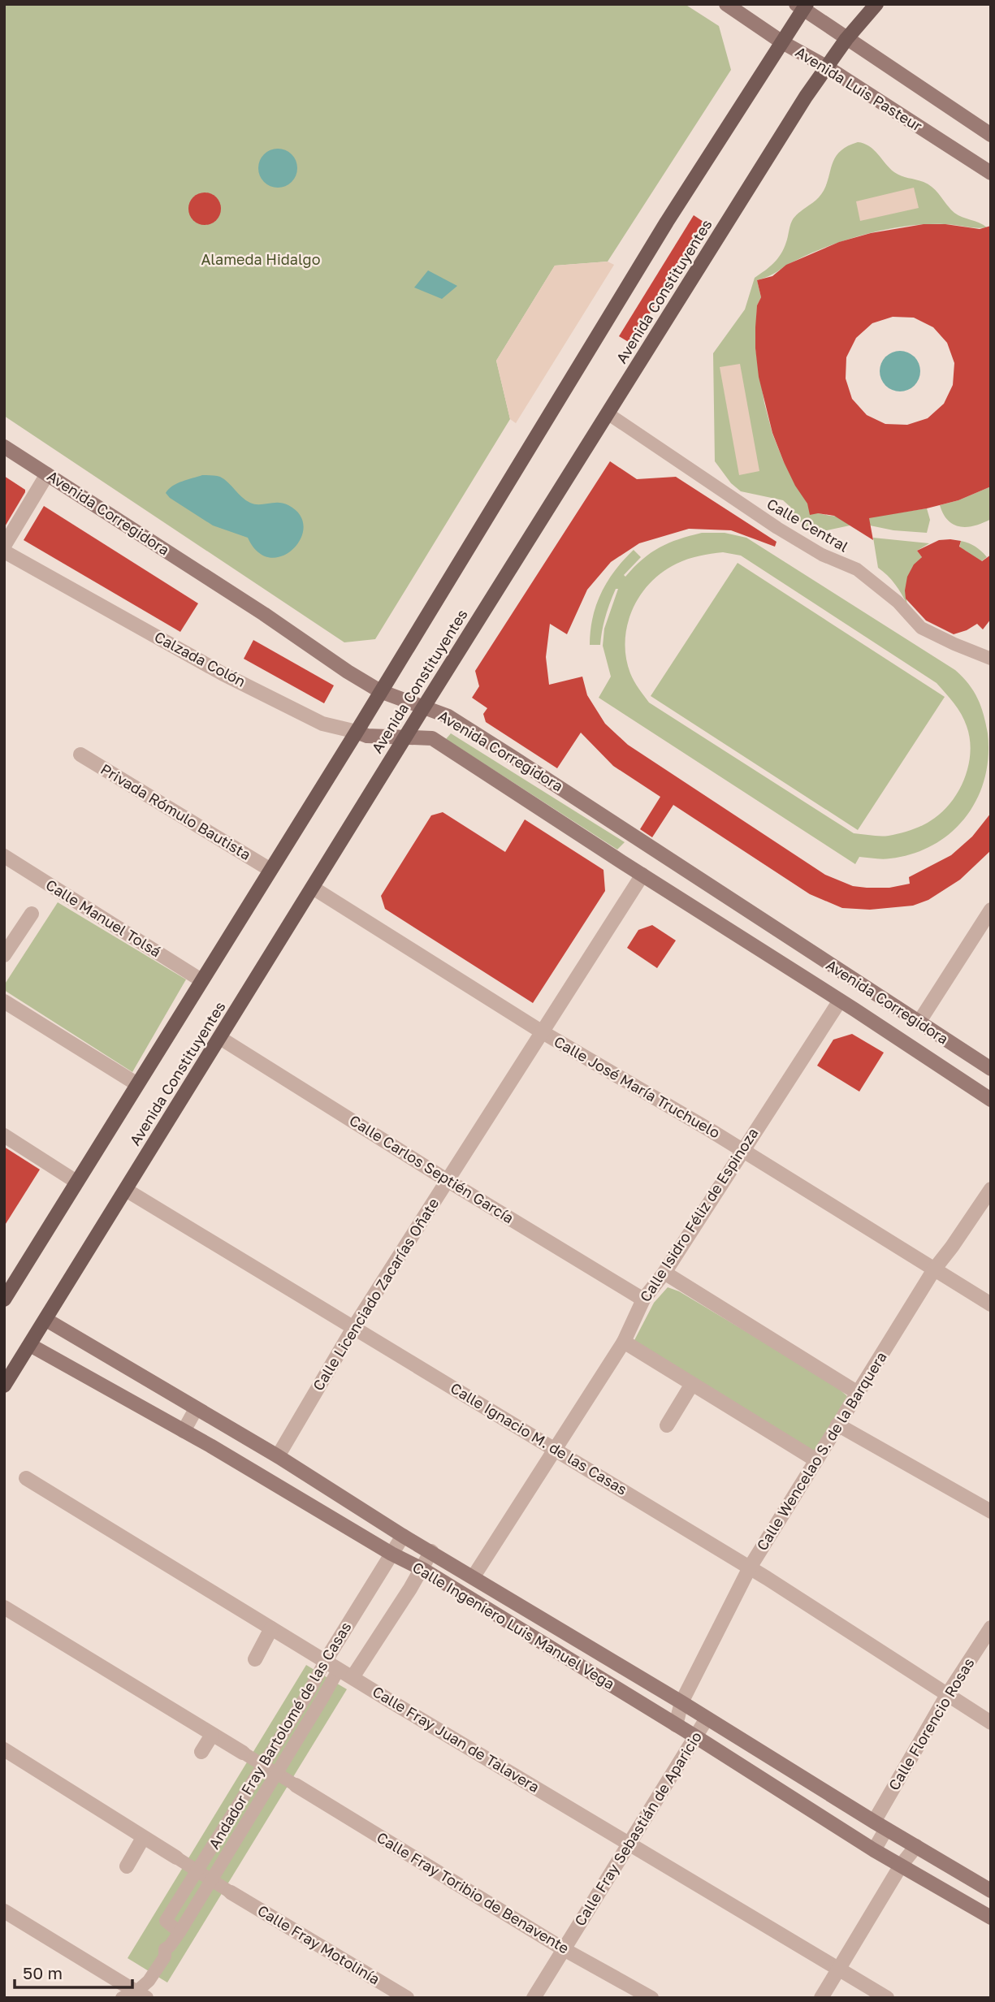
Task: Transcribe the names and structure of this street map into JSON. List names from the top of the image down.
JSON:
{
  "streets": {
    "main road": [
      "Avenida Luis Pasteur",
      "Avenida Constituyentes",
      "Avenida Corregidora",
      "Calzada Colón",
      "Calle Ingeniero Luis Manuel Vega"
    ],
    "street": [
      "Calle Central",
      "Privada Rómulo Bautista",
      "Calle Manuel Tolsá",
      "Calle José María Truchuelo",
      "Calle Carlos Septién García",
      "Calle Isidro Féliz de Espinoza",
      "Calle Licenciado Zacarías Oñate",
      "Calle Ignacio M. de las Casas",
      "Calle Wencelao S. de la Barquera",
      "Calle Florencio Rosas",
      "Andador Fray Bartolomé de las Casas",
      "Calle Fray Juan de Talavera",
      "Calle Fray Sebastián de Aparicio",
      "Calle Fray Toribio de Benavente",
      "Calle Fray Motolinía"
    ]
  },
  "crossings": [
    ["Avenida Luis Pasteur", "Avenida Constituyentes"],
    ["Avenida Constituyentes", "Avenida Corregidora"],
    ["Avenida Constituyentes", "Calle Central"],
    ["Avenida Constituyentes", "Calzada Colón"],
    ["Avenida Constituyentes", "Privada Rómulo Bautista"],
    ["Avenida Constituyentes", "Calle Manuel Tolsá"],
    ["Avenida Constituyentes", "Calle José María Truchuelo"],
    ["Avenida Constituyentes", "Calle Carlos Septién García"],
    ["Avenida Constituyentes", "Calle Ignacio M. de las Casas"],
    ["Avenida Constituyentes", "Calle Ingeniero Luis Manuel Vega"],
    ["Avenida Corregidora", "Calzada Colón"],
    ["Avenida Corregidora", "Calle Isidro Féliz de Espinoza"],
    ["Avenida Corregidora", "Calle Licenciado Zacarías Oñate"],
    ["Calle José María Truchuelo", "Calle Isidro Féliz de Espinoza"],
    ["Calle José María Truchuelo", "Calle Licenciado Zacarías Oñate"],
    ["Calle José María Truchuelo", "Calle Wencelao S. de la Barquera"],
    ["Calle Carlos Septién García", "Calle Isidro Féliz de Espinoza"],
    ["Calle Carlos Septién García", "Calle Licenciado Zacarías Oñate"],
    ["Calle Isidro Féliz de Espinoza", "Calle Ignacio M. de las Casas"],
    ["Calle Isidro Féliz de Espinoza", "Calle Ingeniero Luis Manuel Vega"],
    ["Calle Licenciado Zacarías Oñate", "Calle Ignacio M. de las Casas"],
    ["Calle Licenciado Zacarías Oñate", "Calle Ingeniero Luis Manuel Vega"],
    ["Calle Ignacio M. de las Casas", "Calle Wencelao S. de la Barquera"],
    ["Calle Ignacio M. de las Casas", "Calle Florencio Rosas"],
    ["Calle Wencelao S. de la Barquera", "Calle Ingeniero Luis Manuel Vega"],
    ["Calle Ingeniero Luis Manuel Vega", "Calle Florencio Rosas"],
    ["Calle Ingeniero Luis Manuel Vega", "Andador Fray Bartolomé de las Casas"],
    ["Calle Ingeniero Luis Manuel Vega", "Calle Fray Sebastián de Aparicio"],
    ["Andador Fray Bartolomé de las Casas", "Calle Fray Juan de Talavera"],
    ["Calle Fray Juan de Talavera", "Calle Fray Sebastián de Aparicio"],
    ["Calle Fray Sebastián de Aparicio", "Calle Fray Toribio de Benavente"]
  ],
  "parks": ["Alameda Hidalgo"],
  "scale_bar": "50 m"
}
